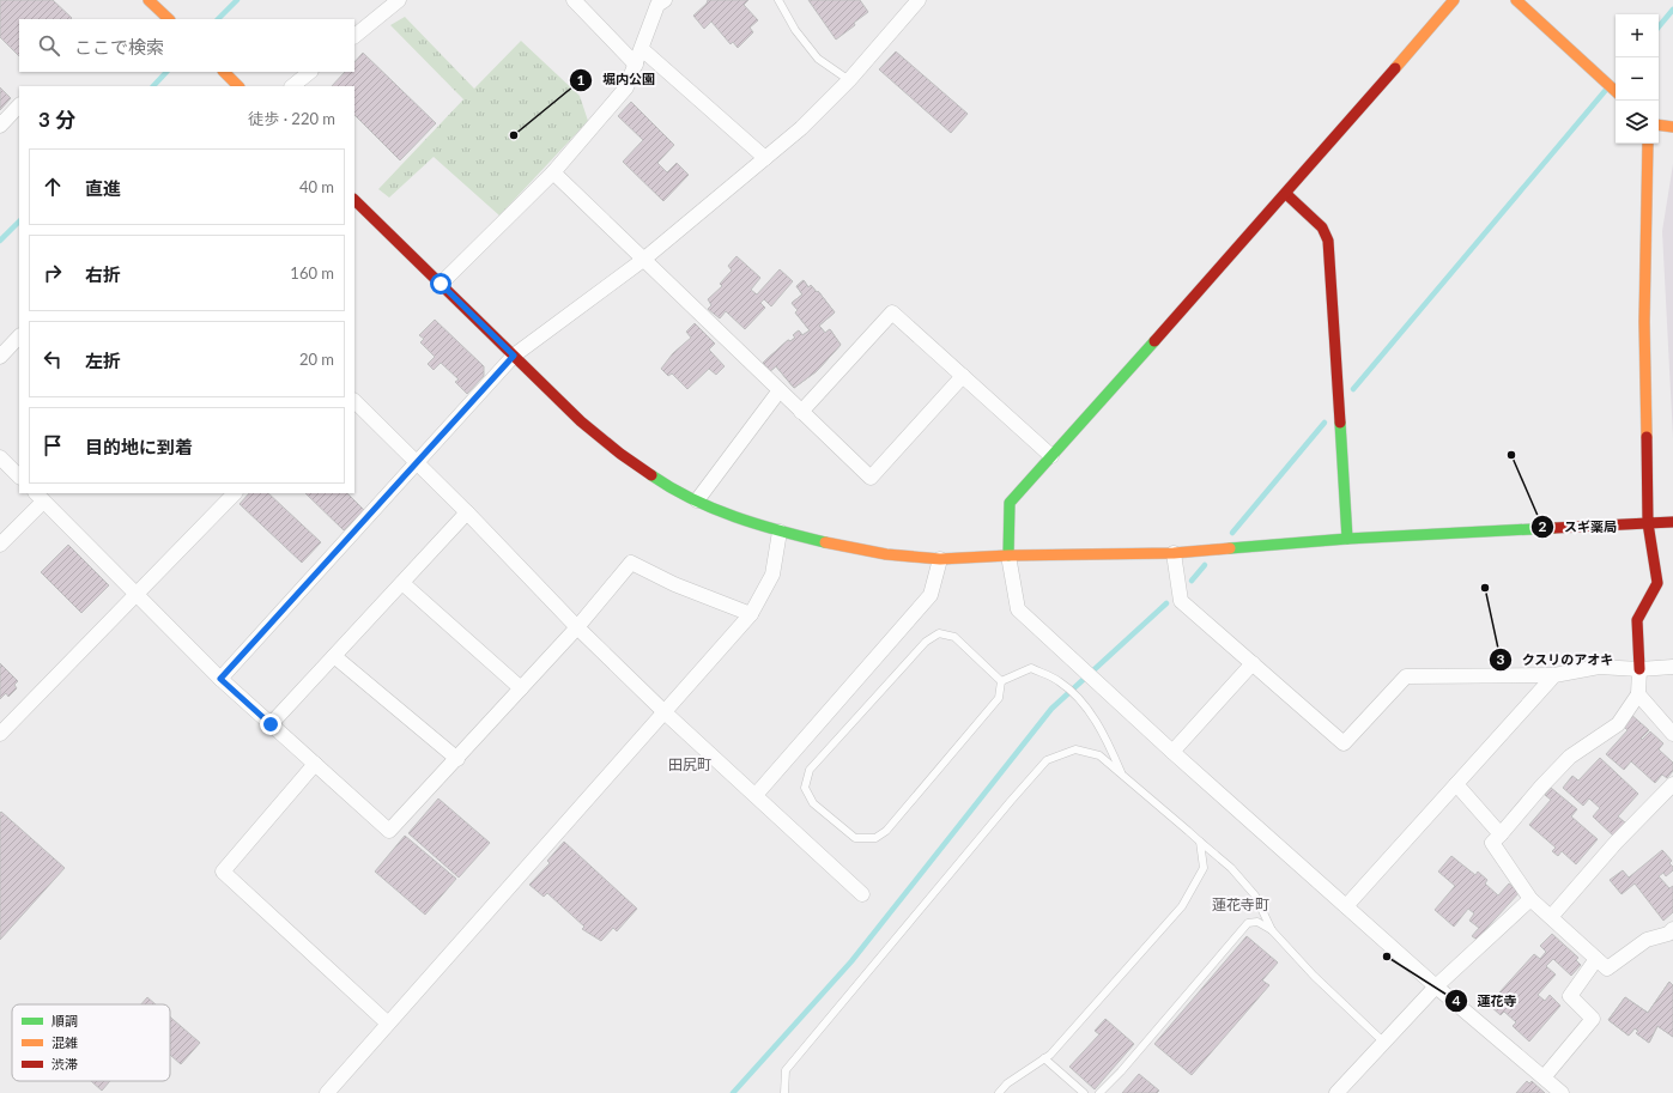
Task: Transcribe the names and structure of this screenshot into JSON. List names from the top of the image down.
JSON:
{
  "districts": ["田尻町", "蓮花寺町"],
  "places": [
    "堀内公園",
    "スギ薬局",
    "クスリのアオキ",
    "蓮花寺"
  ],
  "legend": ["順調", "混雑", "渋滞"],
  "page": {
    "map_buttons": ["+", "−"],
    "search": "ここで検索",
    "heading": ["3 分", "徒歩 · 220 m"],
    "list": [
      ["直進", "40 m"],
      ["右折", "160 m"],
      ["左折", "20 m"],
      "目的地に到着"
    ]
  }
}
